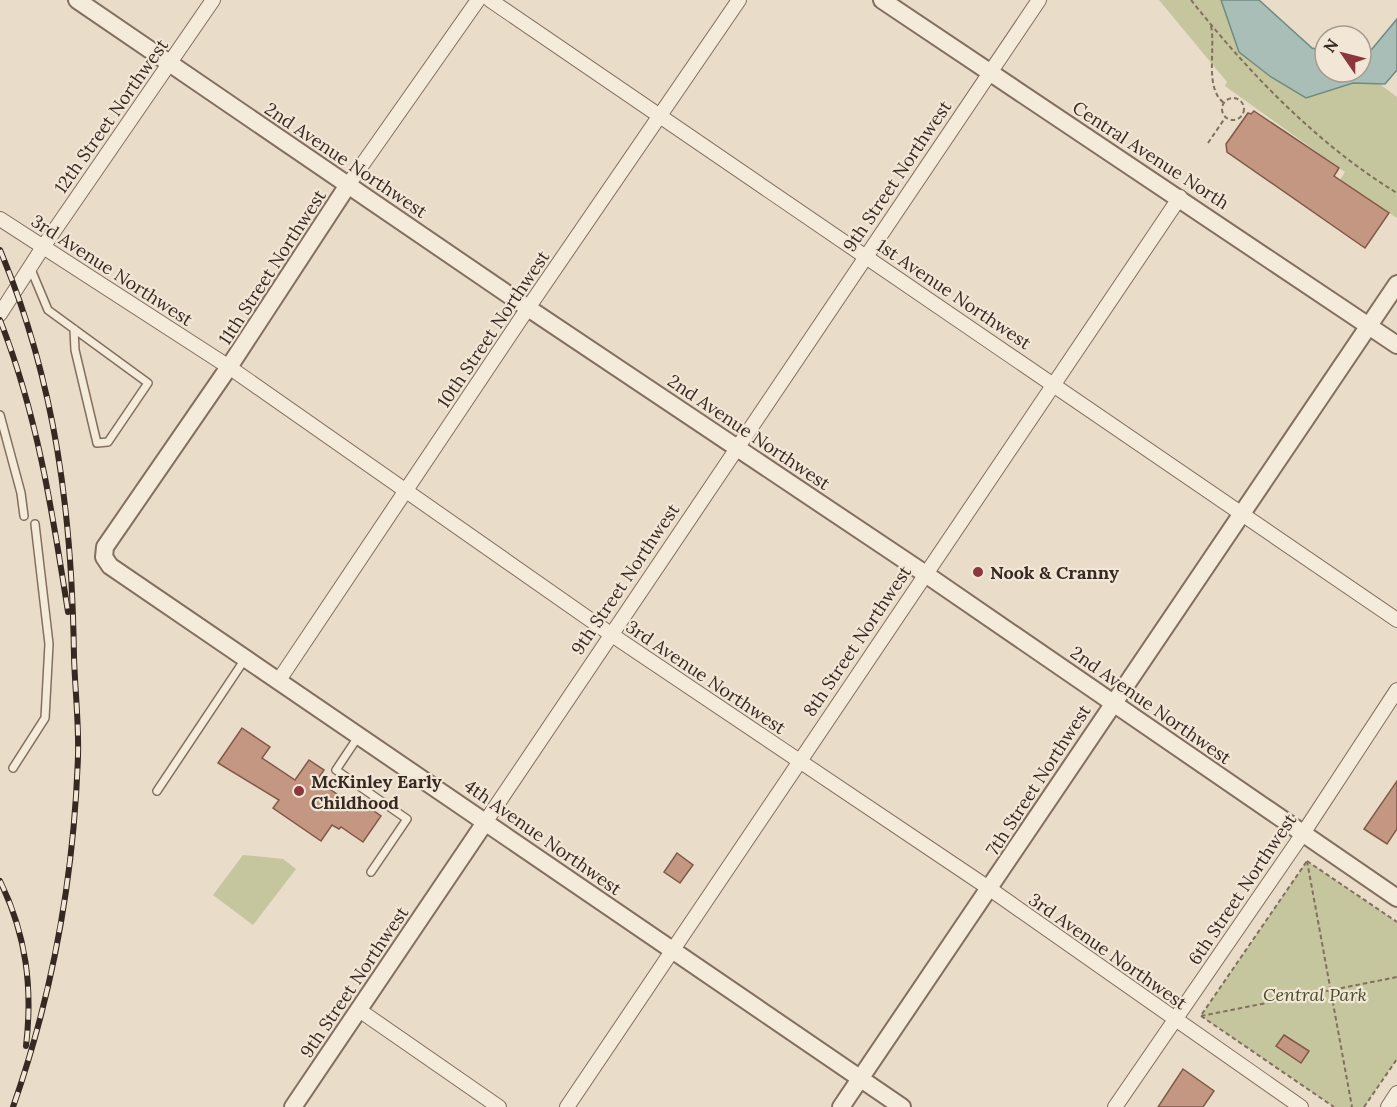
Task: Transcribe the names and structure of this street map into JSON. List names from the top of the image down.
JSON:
{
  "streets": {
    "street": [
      "12th Street Northwest",
      "Central Avenue North",
      "2nd Avenue Northwest",
      "9th Street Northwest",
      "11th Street Northwest",
      "3rd Avenue Northwest",
      "1st Avenue Northwest",
      "10th Street Northwest",
      "8th Street Northwest",
      "7th Street Northwest",
      "4th Avenue Northwest",
      "6th Street Northwest"
    ]
  },
  "crossings": [
    ["12th Street Northwest", "2nd Avenue Northwest"],
    ["12th Street Northwest", "3rd Avenue Northwest"],
    ["Central Avenue North", "9th Street Northwest"],
    ["Central Avenue North", "8th Street Northwest"],
    ["Central Avenue North", "7th Street Northwest"],
    ["2nd Avenue Northwest", "9th Street Northwest"],
    ["2nd Avenue Northwest", "11th Street Northwest"],
    ["2nd Avenue Northwest", "10th Street Northwest"],
    ["2nd Avenue Northwest", "8th Street Northwest"],
    ["2nd Avenue Northwest", "7th Street Northwest"],
    ["2nd Avenue Northwest", "6th Street Northwest"],
    ["9th Street Northwest", "3rd Avenue Northwest"],
    ["9th Street Northwest", "1st Avenue Northwest"],
    ["9th Street Northwest", "4th Avenue Northwest"],
    ["11th Street Northwest", "3rd Avenue Northwest"],
    ["11th Street Northwest", "4th Avenue Northwest"],
    ["3rd Avenue Northwest", "10th Street Northwest"],
    ["3rd Avenue Northwest", "8th Street Northwest"],
    ["3rd Avenue Northwest", "7th Street Northwest"],
    ["3rd Avenue Northwest", "6th Street Northwest"],
    ["1st Avenue Northwest", "10th Street Northwest"],
    ["1st Avenue Northwest", "8th Street Northwest"],
    ["1st Avenue Northwest", "7th Street Northwest"],
    ["10th Street Northwest", "4th Avenue Northwest"],
    ["8th Street Northwest", "4th Avenue Northwest"],
    ["7th Street Northwest", "4th Avenue Northwest"]
  ],
  "parks": ["Central Park"],
  "places": ["Nook & Cranny", "McKinley Early Childhood"],
  "north": "top left"
}
